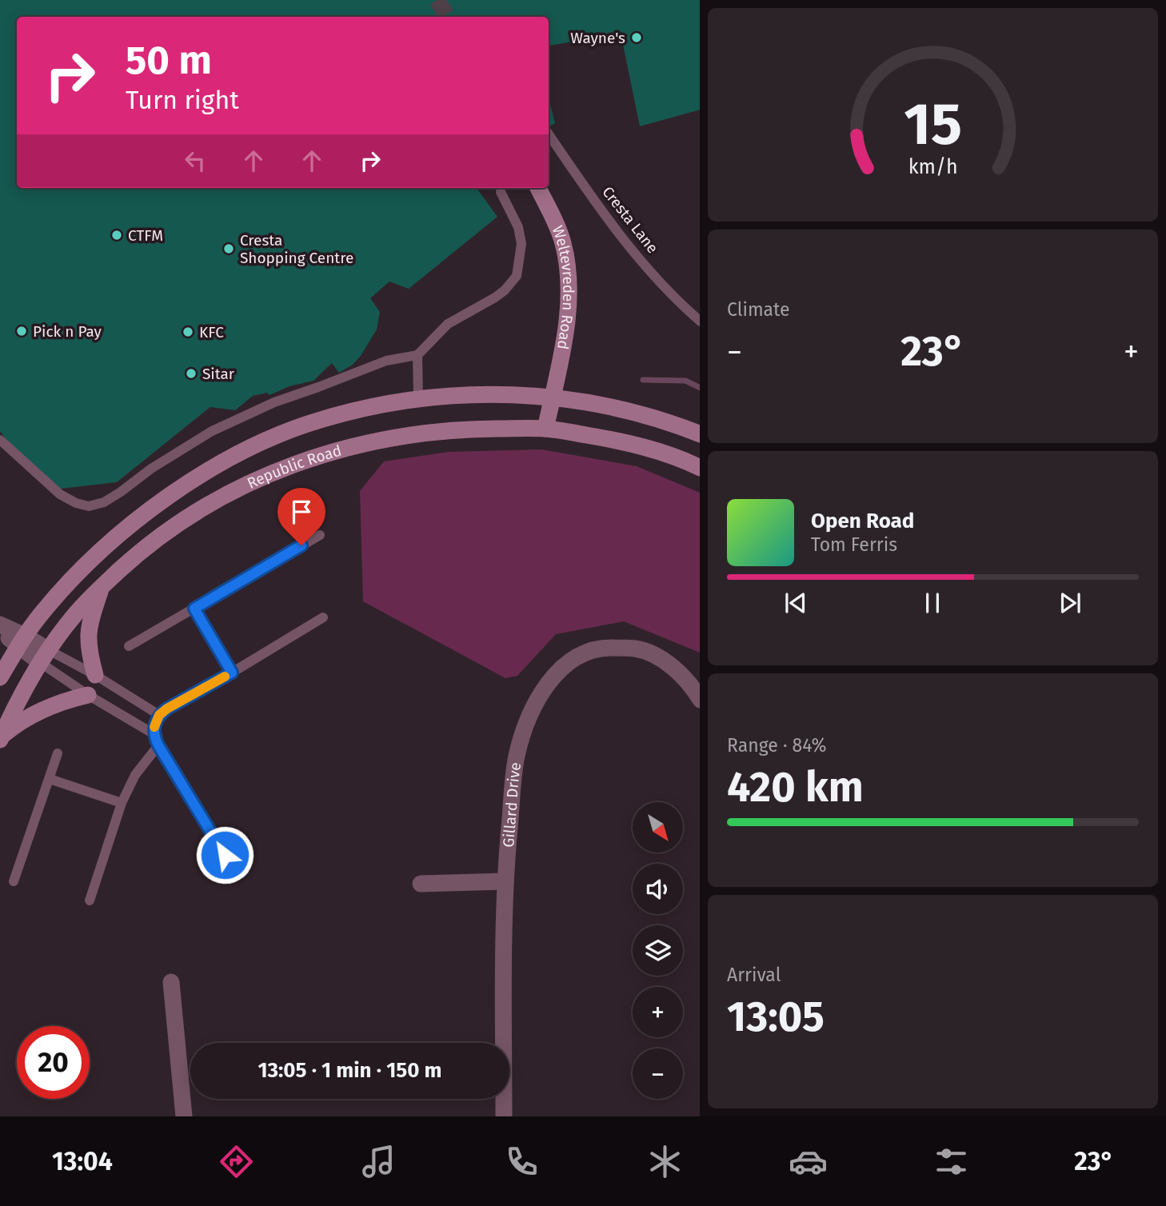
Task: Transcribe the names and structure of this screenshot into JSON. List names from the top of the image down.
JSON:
{
  "streets": {
    "main road": ["Weltevreden Road", "Republic Road"],
    "street": ["Gillard Drive"],
    "lane": ["Cresta Lane"]
  },
  "crossings": [
    ["Weltevreden Road", "Republic Road"]
  ],
  "places": [
    "Wayne's",
    "CTFM",
    "Cresta Shopping Centre",
    "Pick n Pay",
    "KFC",
    "Sitar"
  ],
  "north": "bottom right",
  "page": {
    "turn": ["50 m", "Turn right"],
    "tile": [
      "Climate",
      ["Range · 84%", "420 km"],
      ["Arrival", "13:05"]
    ],
    "heat": ["−", "23°", "+"],
    "song": ["Open Road", "Tom Ferris"],
    "map_buttons": ["+", "−"],
    "limit": "20",
    "trip": "13:05 · 1 min · 150 m",
    "tabs": ["13:04", "23°"],
    "gauge": ["15", "km/h"]
  }
}
